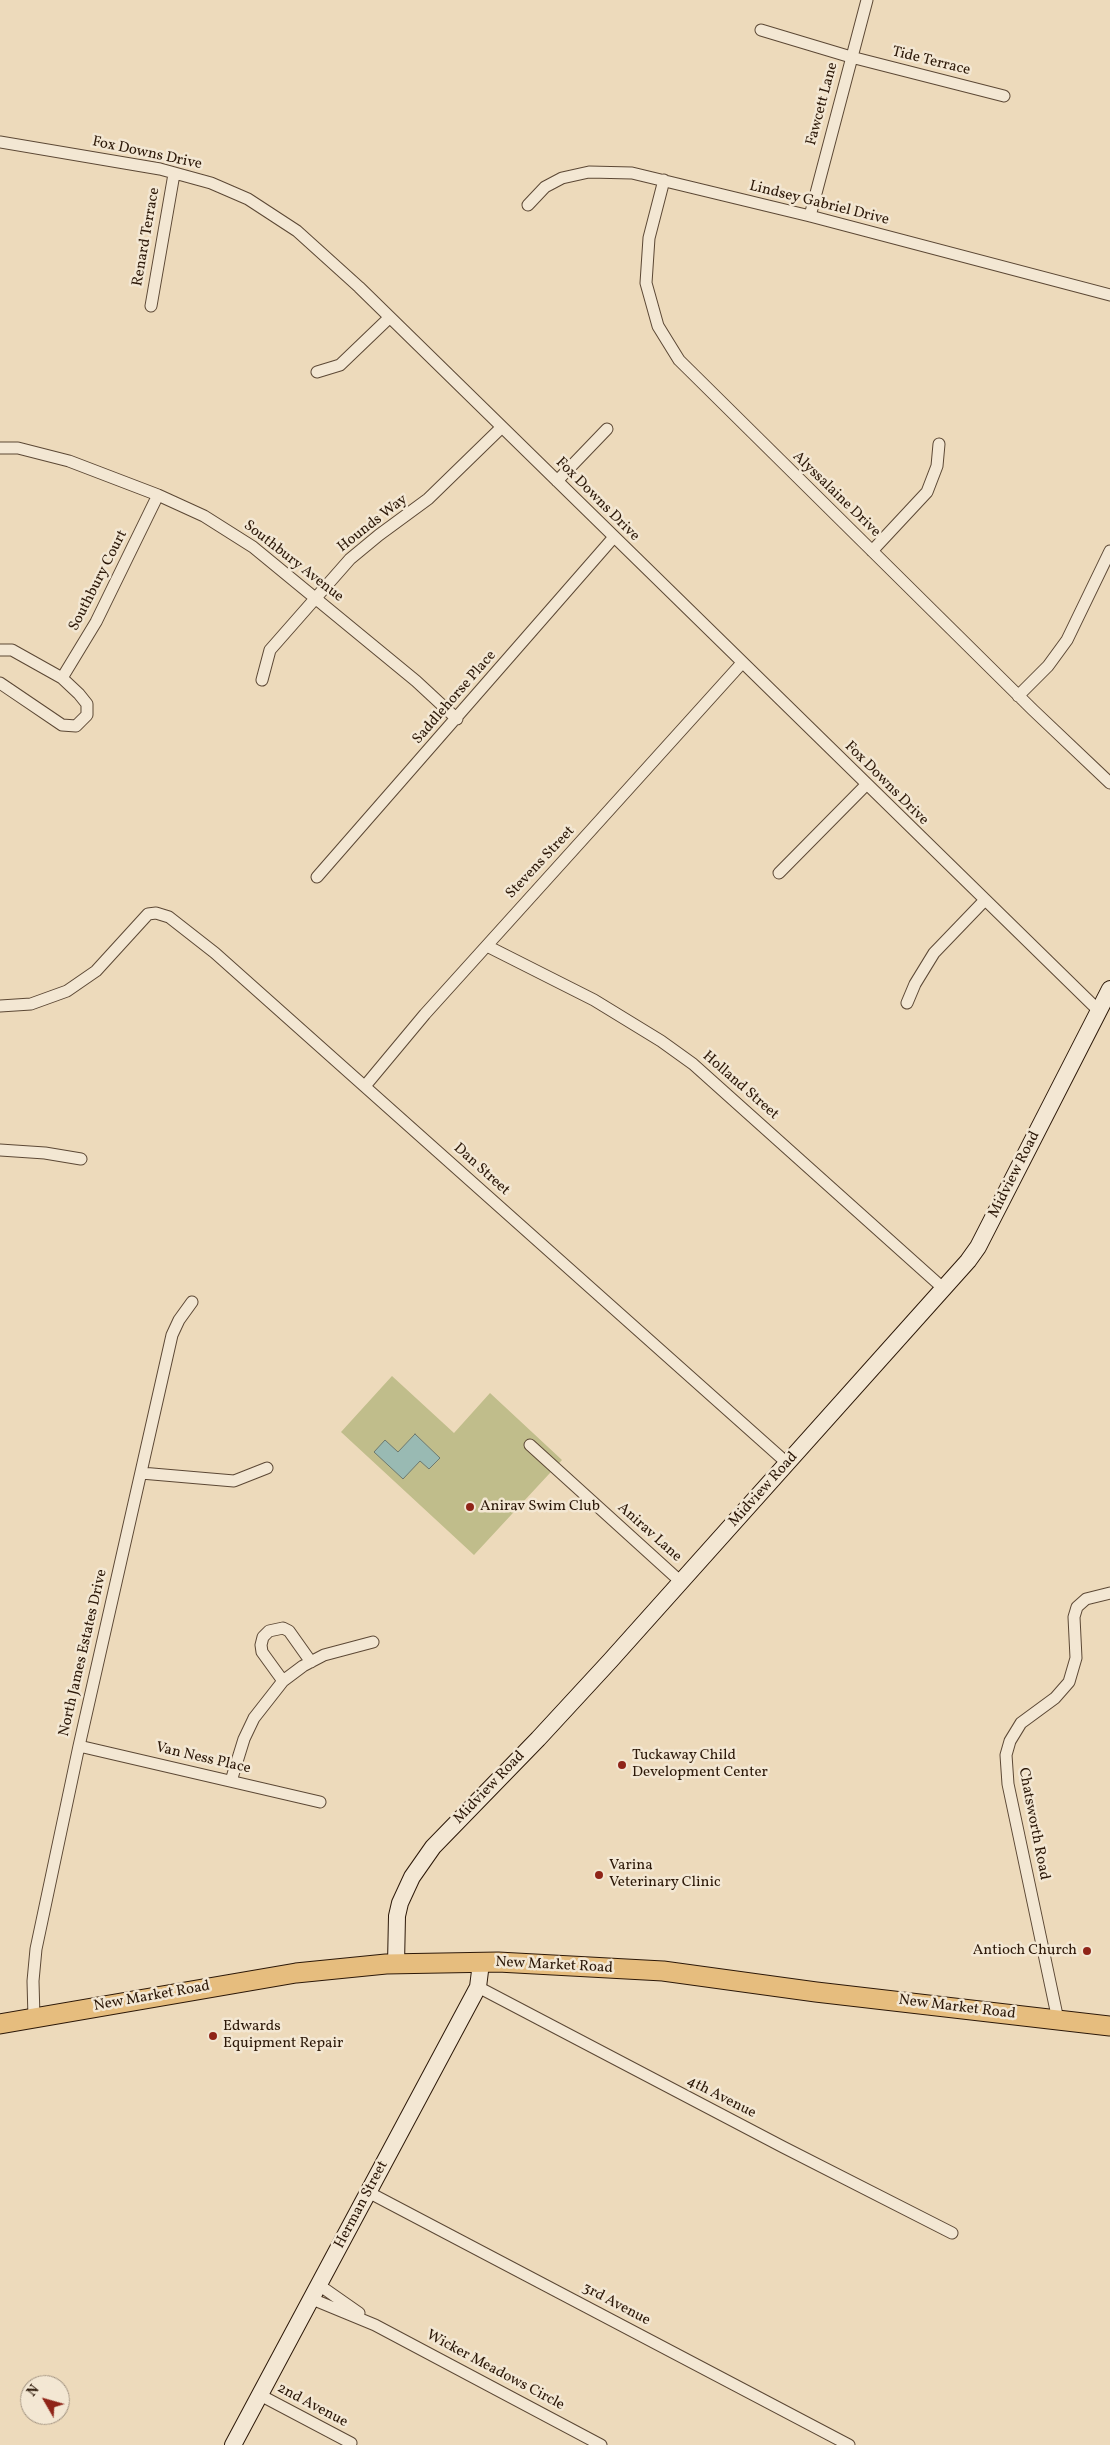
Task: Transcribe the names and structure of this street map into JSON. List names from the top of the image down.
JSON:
{
  "streets": {
    "main road": ["New Market Road"],
    "street": [
      "Tide Terrace",
      "Fawcett Lane",
      "Fox Downs Drive",
      "Lindsey Gabriel Drive",
      "Renard Terrace",
      "Alyssalaine Drive",
      "Hounds Way",
      "Southbury Avenue",
      "Southbury Court",
      "Saddlehorse Place",
      "Stevens Street",
      "Holland Street",
      "Dan Street",
      "Midview Road",
      "Anirav Lane",
      "North James Estates Drive",
      "Van Ness Place",
      "Chatsworth Road",
      "4th Avenue",
      "Herman Street",
      "3rd Avenue",
      "Wicker Meadows Circle",
      "2nd Avenue"
    ]
  },
  "crossings": [
    ["Tide Terrace", "Fawcett Lane"],
    ["Fawcett Lane", "Lindsey Gabriel Drive"],
    ["Fox Downs Drive", "Renard Terrace"],
    ["Fox Downs Drive", "Hounds Way"],
    ["Fox Downs Drive", "Saddlehorse Place"],
    ["Fox Downs Drive", "Stevens Street"],
    ["Fox Downs Drive", "Midview Road"],
    ["Lindsey Gabriel Drive", "Alyssalaine Drive"],
    ["Hounds Way", "Southbury Avenue"],
    ["Southbury Avenue", "Southbury Court"],
    ["Southbury Avenue", "Saddlehorse Place"],
    ["Stevens Street", "Holland Street"],
    ["Stevens Street", "Dan Street"],
    ["Holland Street", "Midview Road"],
    ["Dan Street", "Midview Road"],
    ["Midview Road", "Anirav Lane"],
    ["Midview Road", "New Market Road"],
    ["North James Estates Drive", "Van Ness Place"],
    ["North James Estates Drive", "New Market Road"],
    ["Chatsworth Road", "New Market Road"],
    ["New Market Road", "Herman Street"],
    ["4th Avenue", "Herman Street"],
    ["Herman Street", "3rd Avenue"],
    ["Herman Street", "Wicker Meadows Circle"],
    ["Herman Street", "2nd Avenue"]
  ],
  "places": [
    "Anirav Swim Club",
    "Tuckaway Child Development Center",
    "Varina Veterinary Clinic",
    "Antioch Church",
    "Edwards Equipment Repair"
  ],
  "north": "top left"
}
